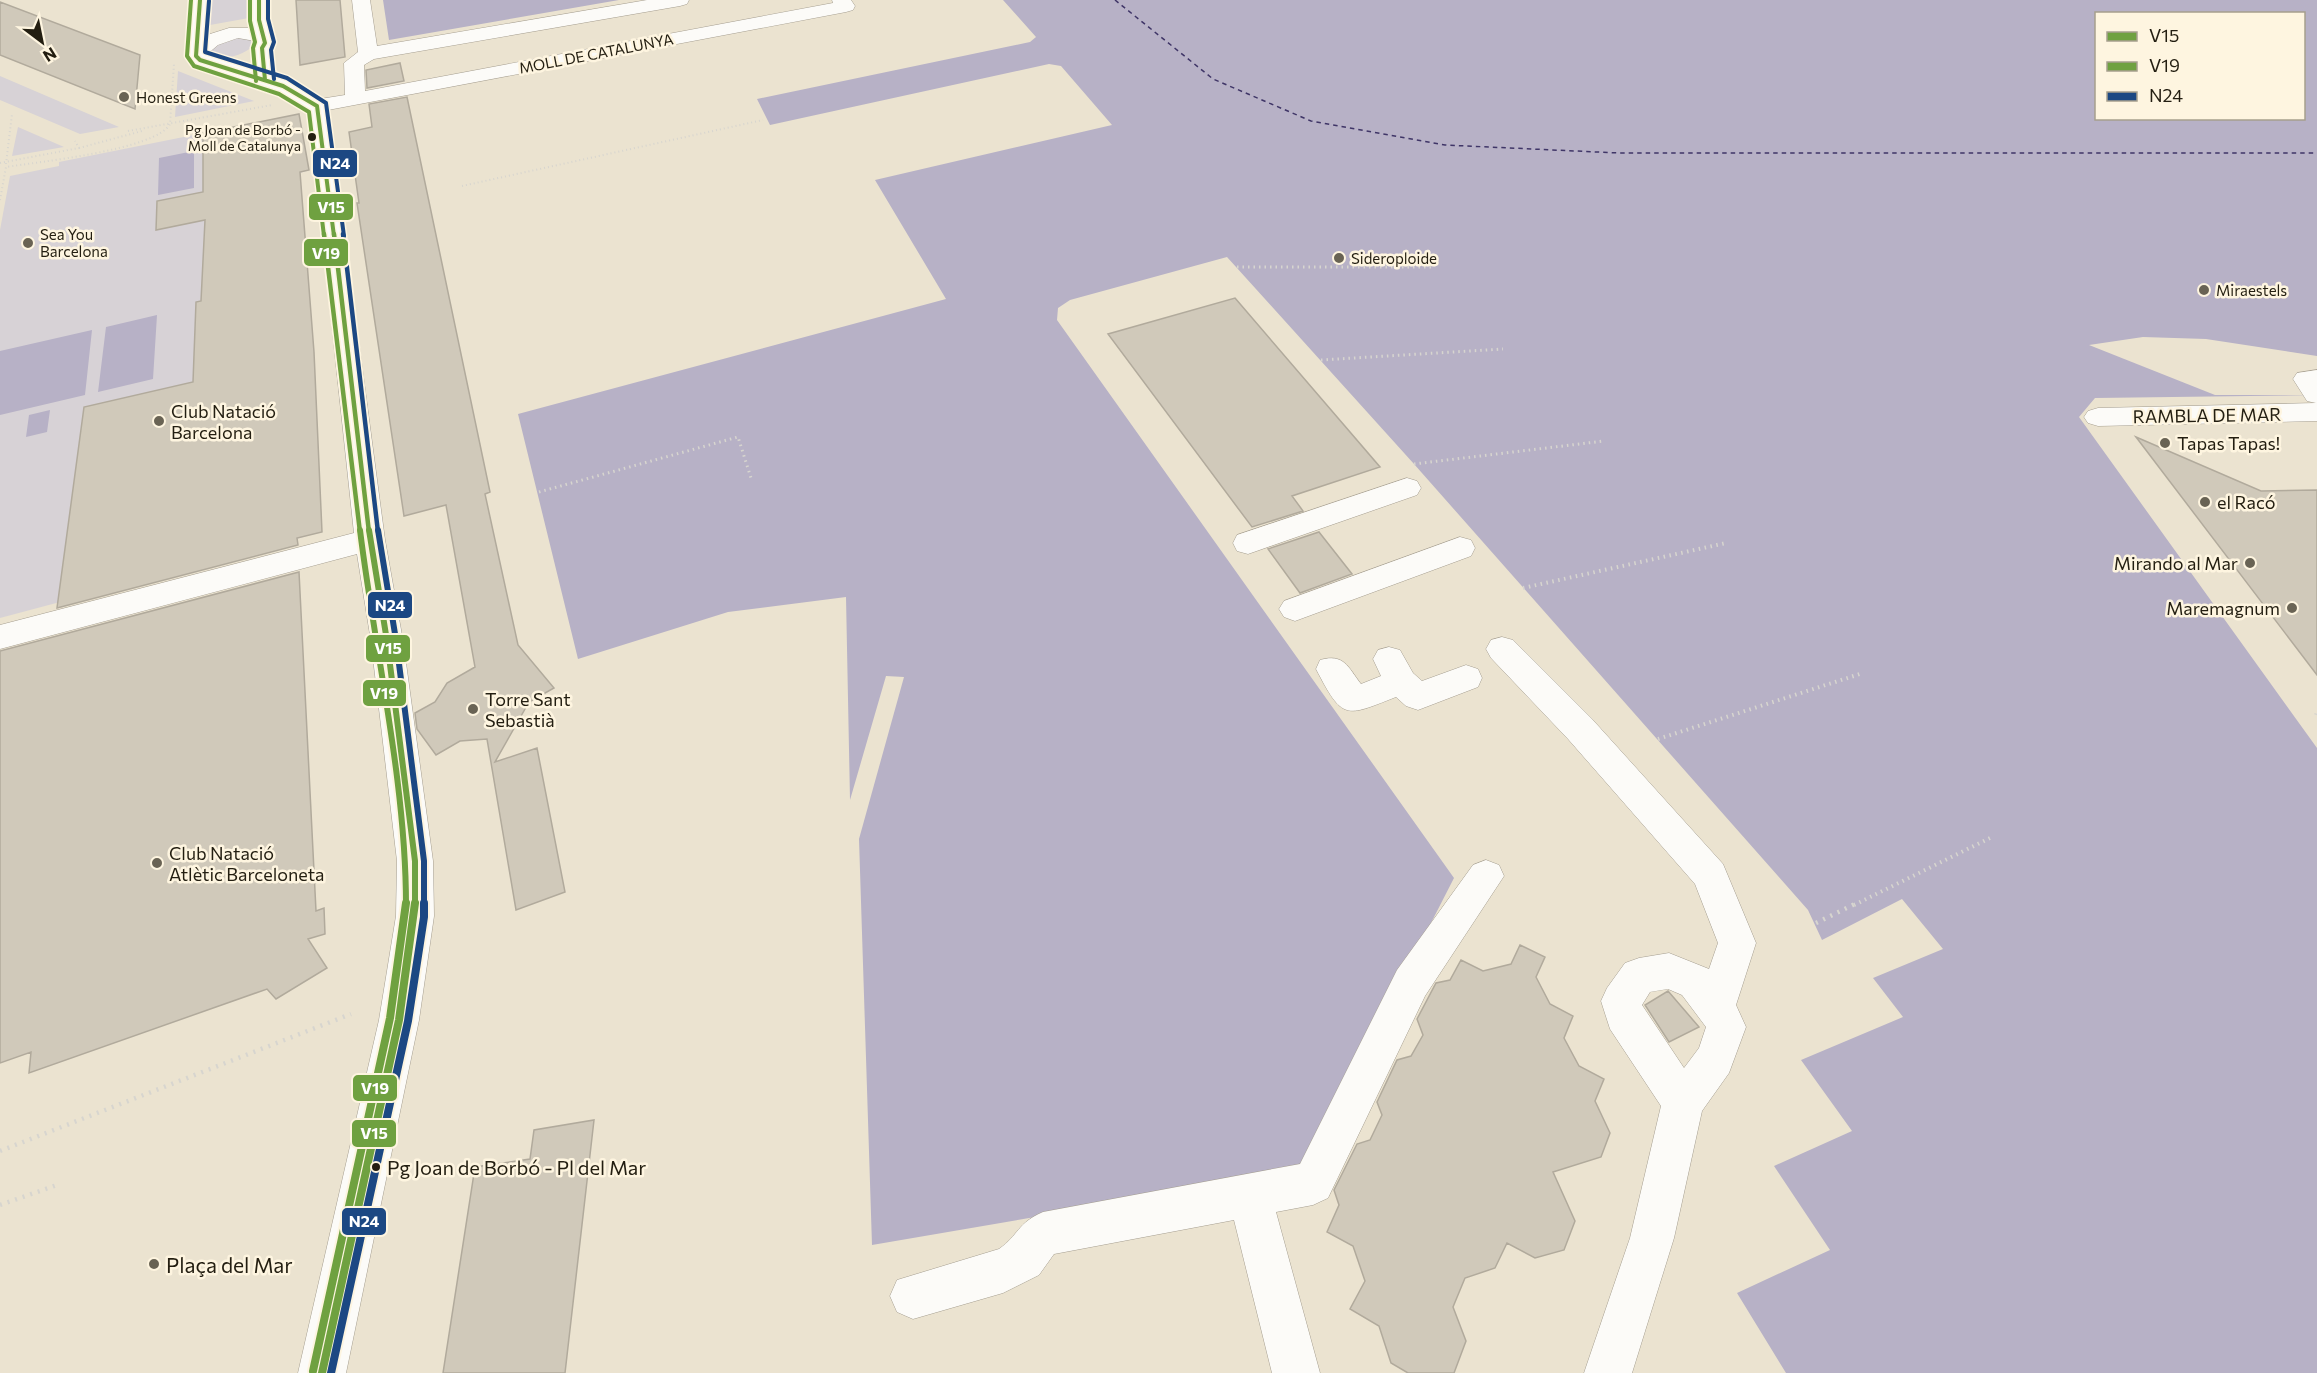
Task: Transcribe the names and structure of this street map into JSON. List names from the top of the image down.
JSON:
{
  "streets": {
    "street": ["MOLL DE CATALUNYA", "RAMBLA DE MAR"]
  },
  "places": [
    "Honest Greens",
    "Pg Joan de Borbó - Moll de Catalunya",
    "Sea You Barcelona",
    "Sideroploide",
    "Miraestels",
    "Club Natació Barcelona",
    "Tapas Tapas!",
    "el Racó",
    "Mirando al Mar",
    "Maremagnum",
    "Torre Sant Sebastià",
    "Club Natació Atlètic Barceloneta",
    "Pg Joan de Borbó - Pl del Mar",
    "Plaça del Mar"
  ],
  "lines": ["transit line V15", "transit line V19", "transit line N24"],
  "legend": ["V15", "V19", "N24"],
  "north": "bottom right"
}
